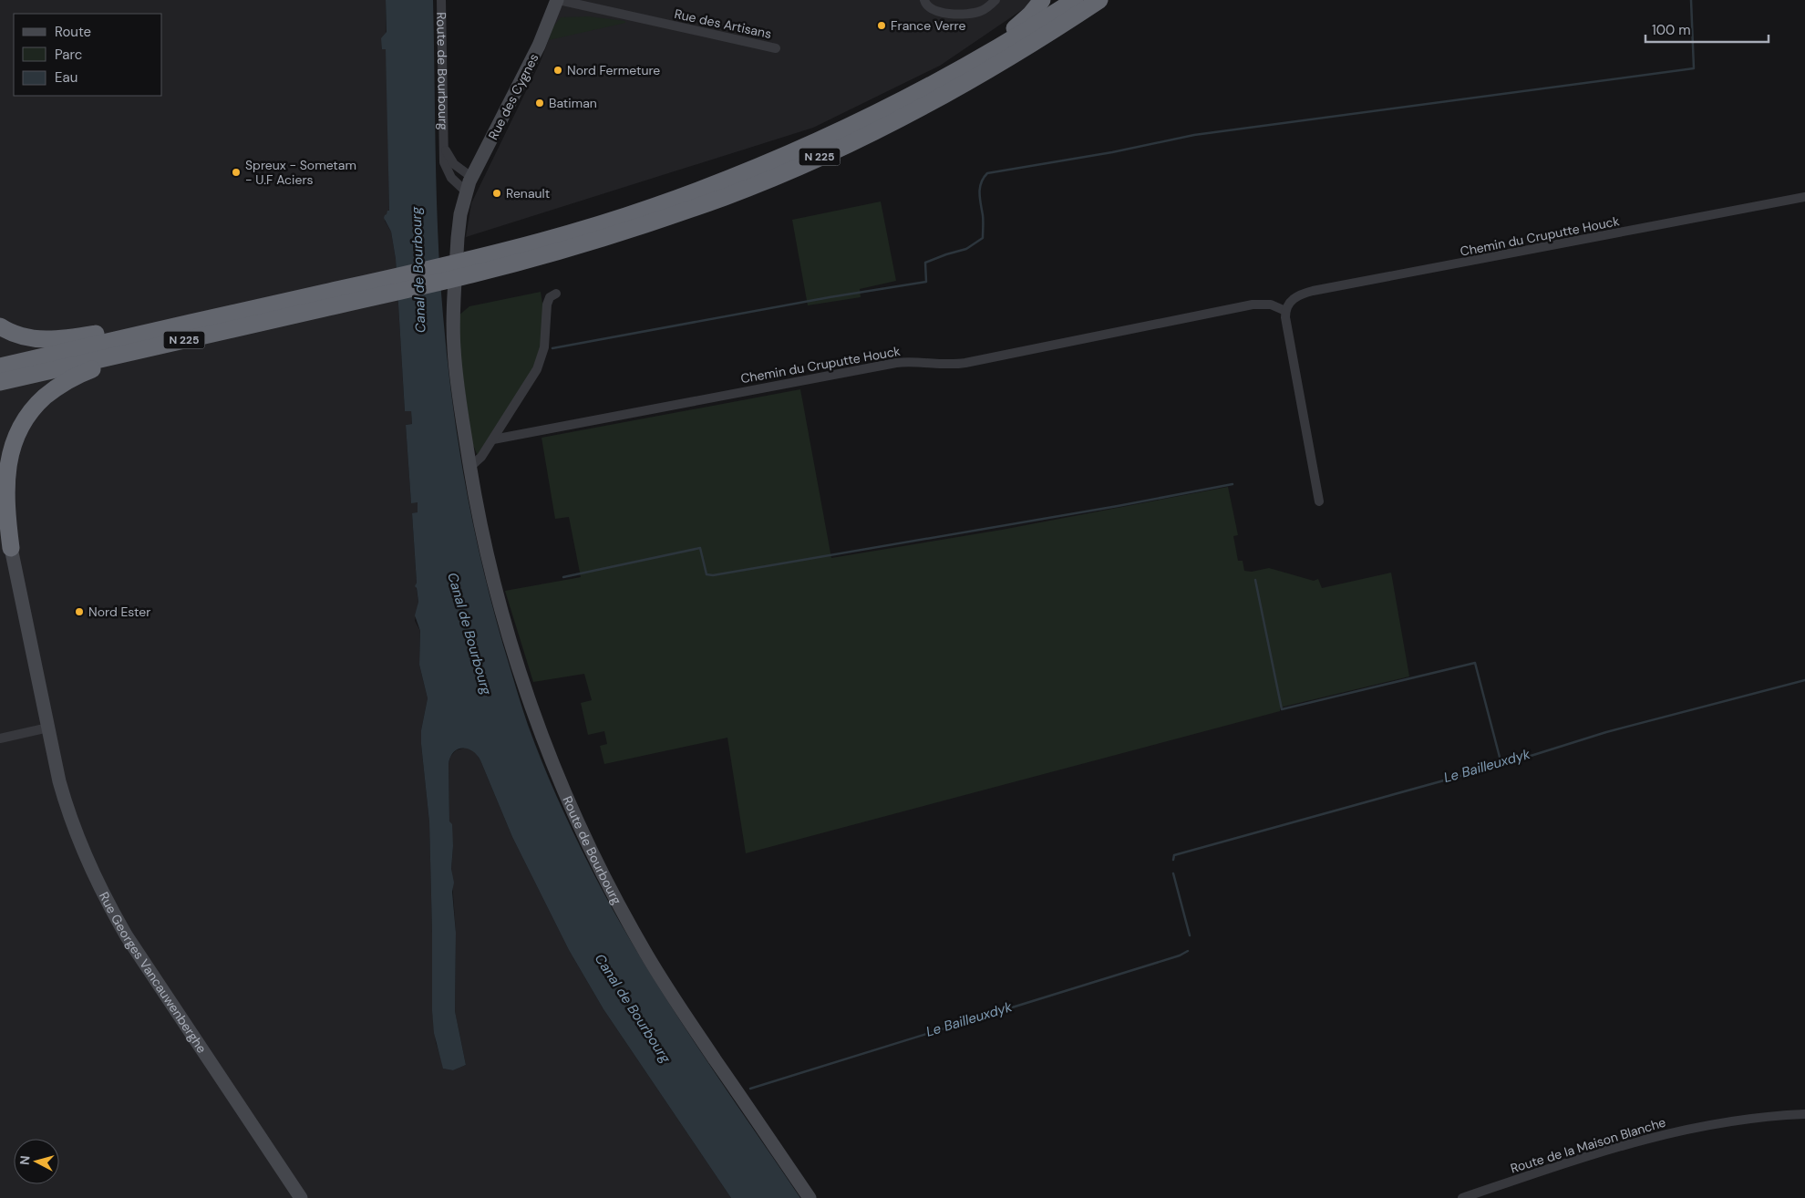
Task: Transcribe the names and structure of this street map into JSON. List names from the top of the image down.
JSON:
{
  "streets": {
    "highway": ["N 225"],
    "main road": ["Route de Bourbourg", "Rue des Cygnes", "Rue Georges Vancauwenberghe"],
    "street": ["Rue des Artisans", "Chemin du Cruputte Houck", "Route de la Maison Blanche"]
  },
  "crossings": [
    ["Rue des Artisans", "Rue des Cygnes"],
    ["Route de Bourbourg", "Rue des Cygnes"]
  ],
  "water": ["Canal de Bourbourg", "Le Bailleuxdyk"],
  "places": [
    "France Verre",
    "Nord Fermeture",
    "Batiman",
    "Spreux - Sometam - U.F Aciers",
    "Renault",
    "Nord Ester"
  ],
  "legend": ["Route", "Parc", "Eau"],
  "scale_bar": "100 m",
  "north": "left"
}
